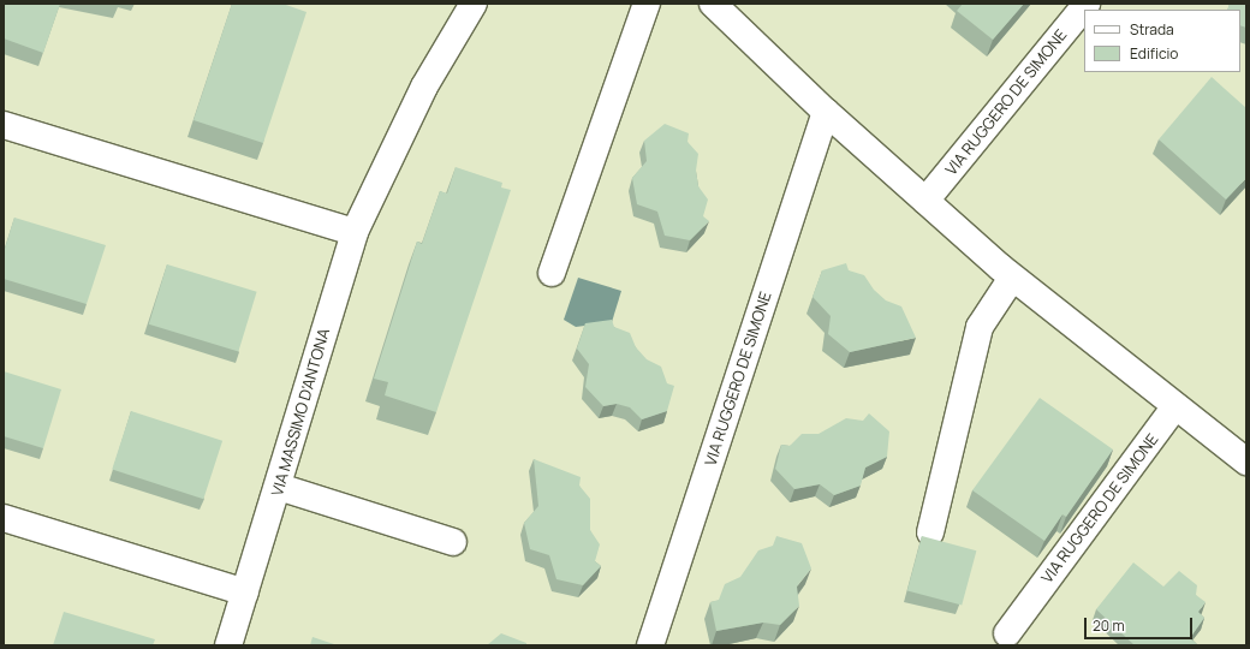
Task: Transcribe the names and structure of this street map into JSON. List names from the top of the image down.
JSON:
{
  "streets": {
    "street": ["VIA RUGGERO DE SIMONE", "VIA MASSIMO D'ANTONA"]
  },
  "legend": ["Strada", "Edificio"],
  "scale_bar": "20 m"
}
